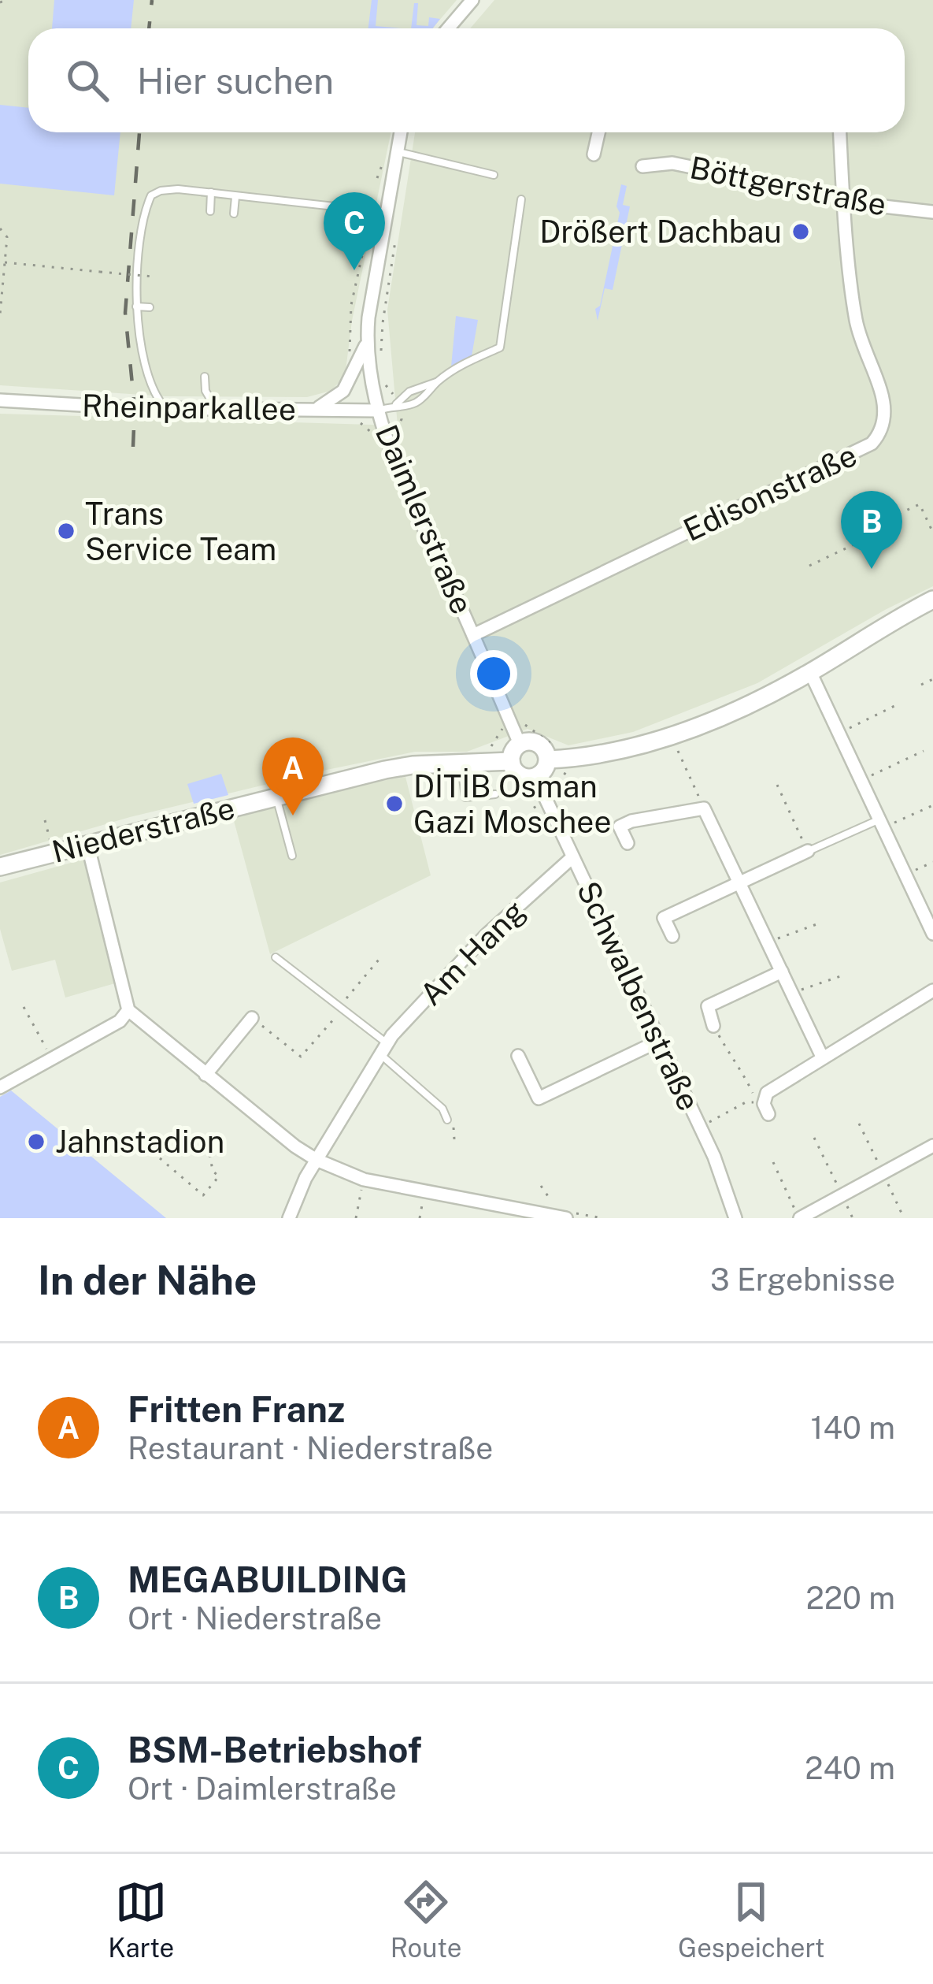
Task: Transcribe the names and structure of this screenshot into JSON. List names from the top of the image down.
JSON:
{
  "streets": {
    "street": [
      "Böttgerstraße",
      "Rheinparkallee",
      "Edisonstraße",
      "Daimlerstraße",
      "Niederstraße",
      "Am Hang",
      "Schwalbenstraße"
    ]
  },
  "crossings": [
    ["Böttgerstraße", "Edisonstraße"],
    ["Rheinparkallee", "Daimlerstraße"],
    ["Edisonstraße", "Daimlerstraße"],
    ["Daimlerstraße", "Niederstraße"],
    ["Daimlerstraße", "Schwalbenstraße"],
    ["Niederstraße", "Schwalbenstraße"],
    ["Am Hang", "Schwalbenstraße"]
  ],
  "places": [
    "Drößert Dachbau",
    "Trans Service Team",
    "DİTİB Osman Gazi Moschee",
    "Jahnstadion"
  ],
  "page": {
    "search": "Hier suchen",
    "pins": ["C", "B", "A"],
    "heading": ["In der Nähe", "3 Ergebnisse"],
    "list": [
      {
        "mark": "A",
        "name": "Fritten Franz",
        "note": "Restaurant · Niederstraße",
        "value": "140 m"
      },
      {
        "mark": "B",
        "name": "MEGABUILDING",
        "note": "Ort · Niederstraße",
        "value": "220 m"
      },
      {
        "mark": "C",
        "name": "BSM-Betriebshof",
        "note": "Ort · Daimlerstraße",
        "value": "240 m"
      }
    ],
    "nav": ["Karte", "Route", "Gespeichert"]
  }
}
